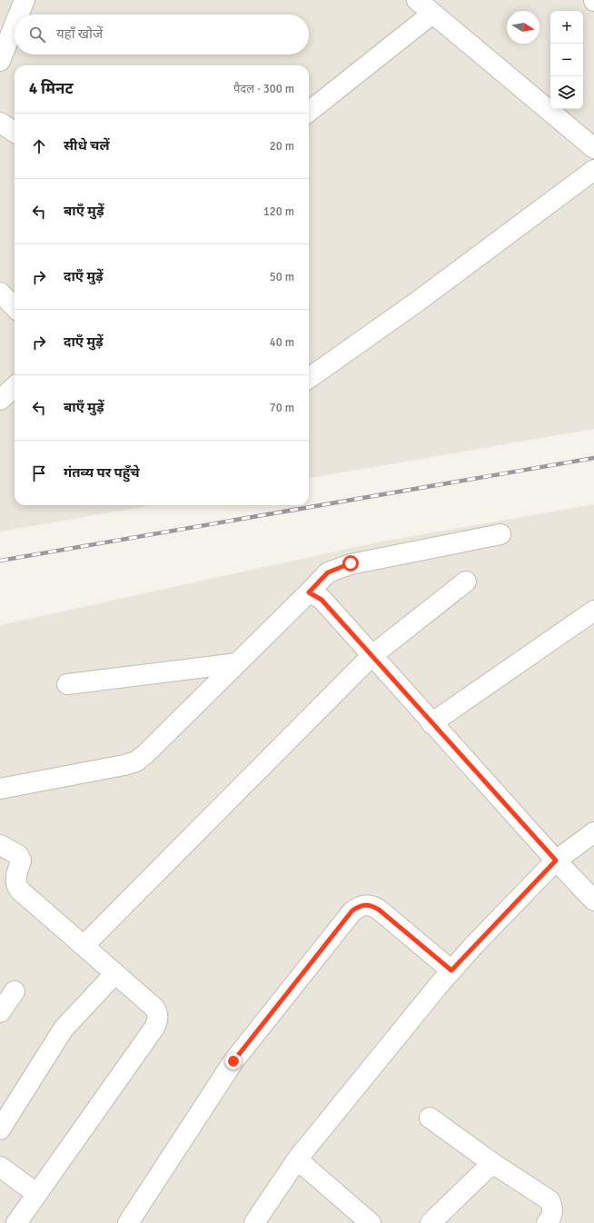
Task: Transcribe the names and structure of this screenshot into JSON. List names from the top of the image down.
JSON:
{
  "north": "right",
  "page": {
    "map_buttons": ["+", "−"],
    "search": "यहाँ खोजें",
    "heading": ["4 मिनट", "पैदल · 300 m"],
    "list": [
      ["सीधे चलें", "20 m"],
      ["बाएँ मुड़ें", "120 m"],
      ["दाएँ मुड़ें", "50 m"],
      ["दाएँ मुड़ें", "40 m"],
      ["बाएँ मुड़ें", "70 m"],
      "गंतव्य पर पहुँचे"
    ]
  }
}
